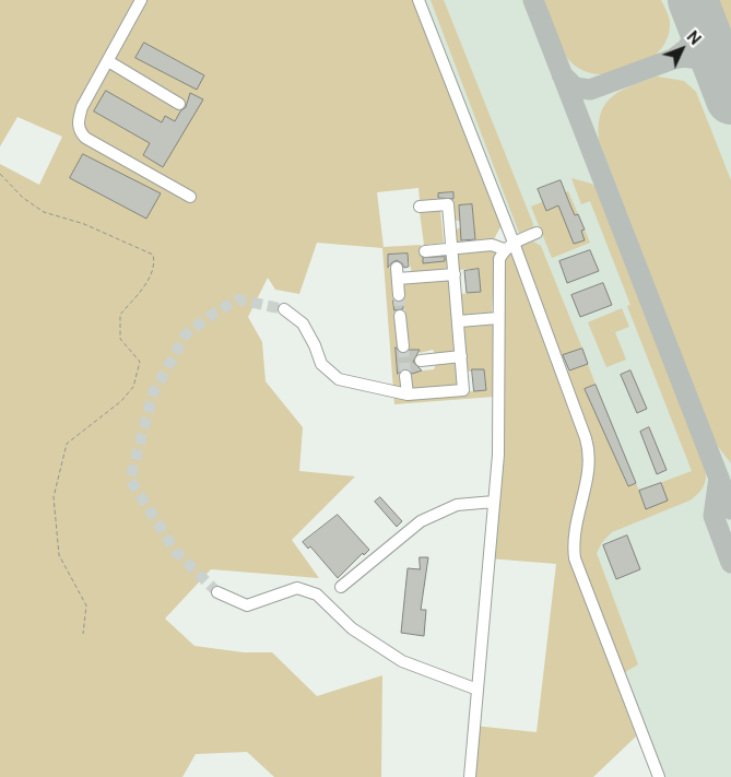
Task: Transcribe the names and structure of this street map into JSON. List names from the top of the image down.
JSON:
{
  "north": "top right"
}
